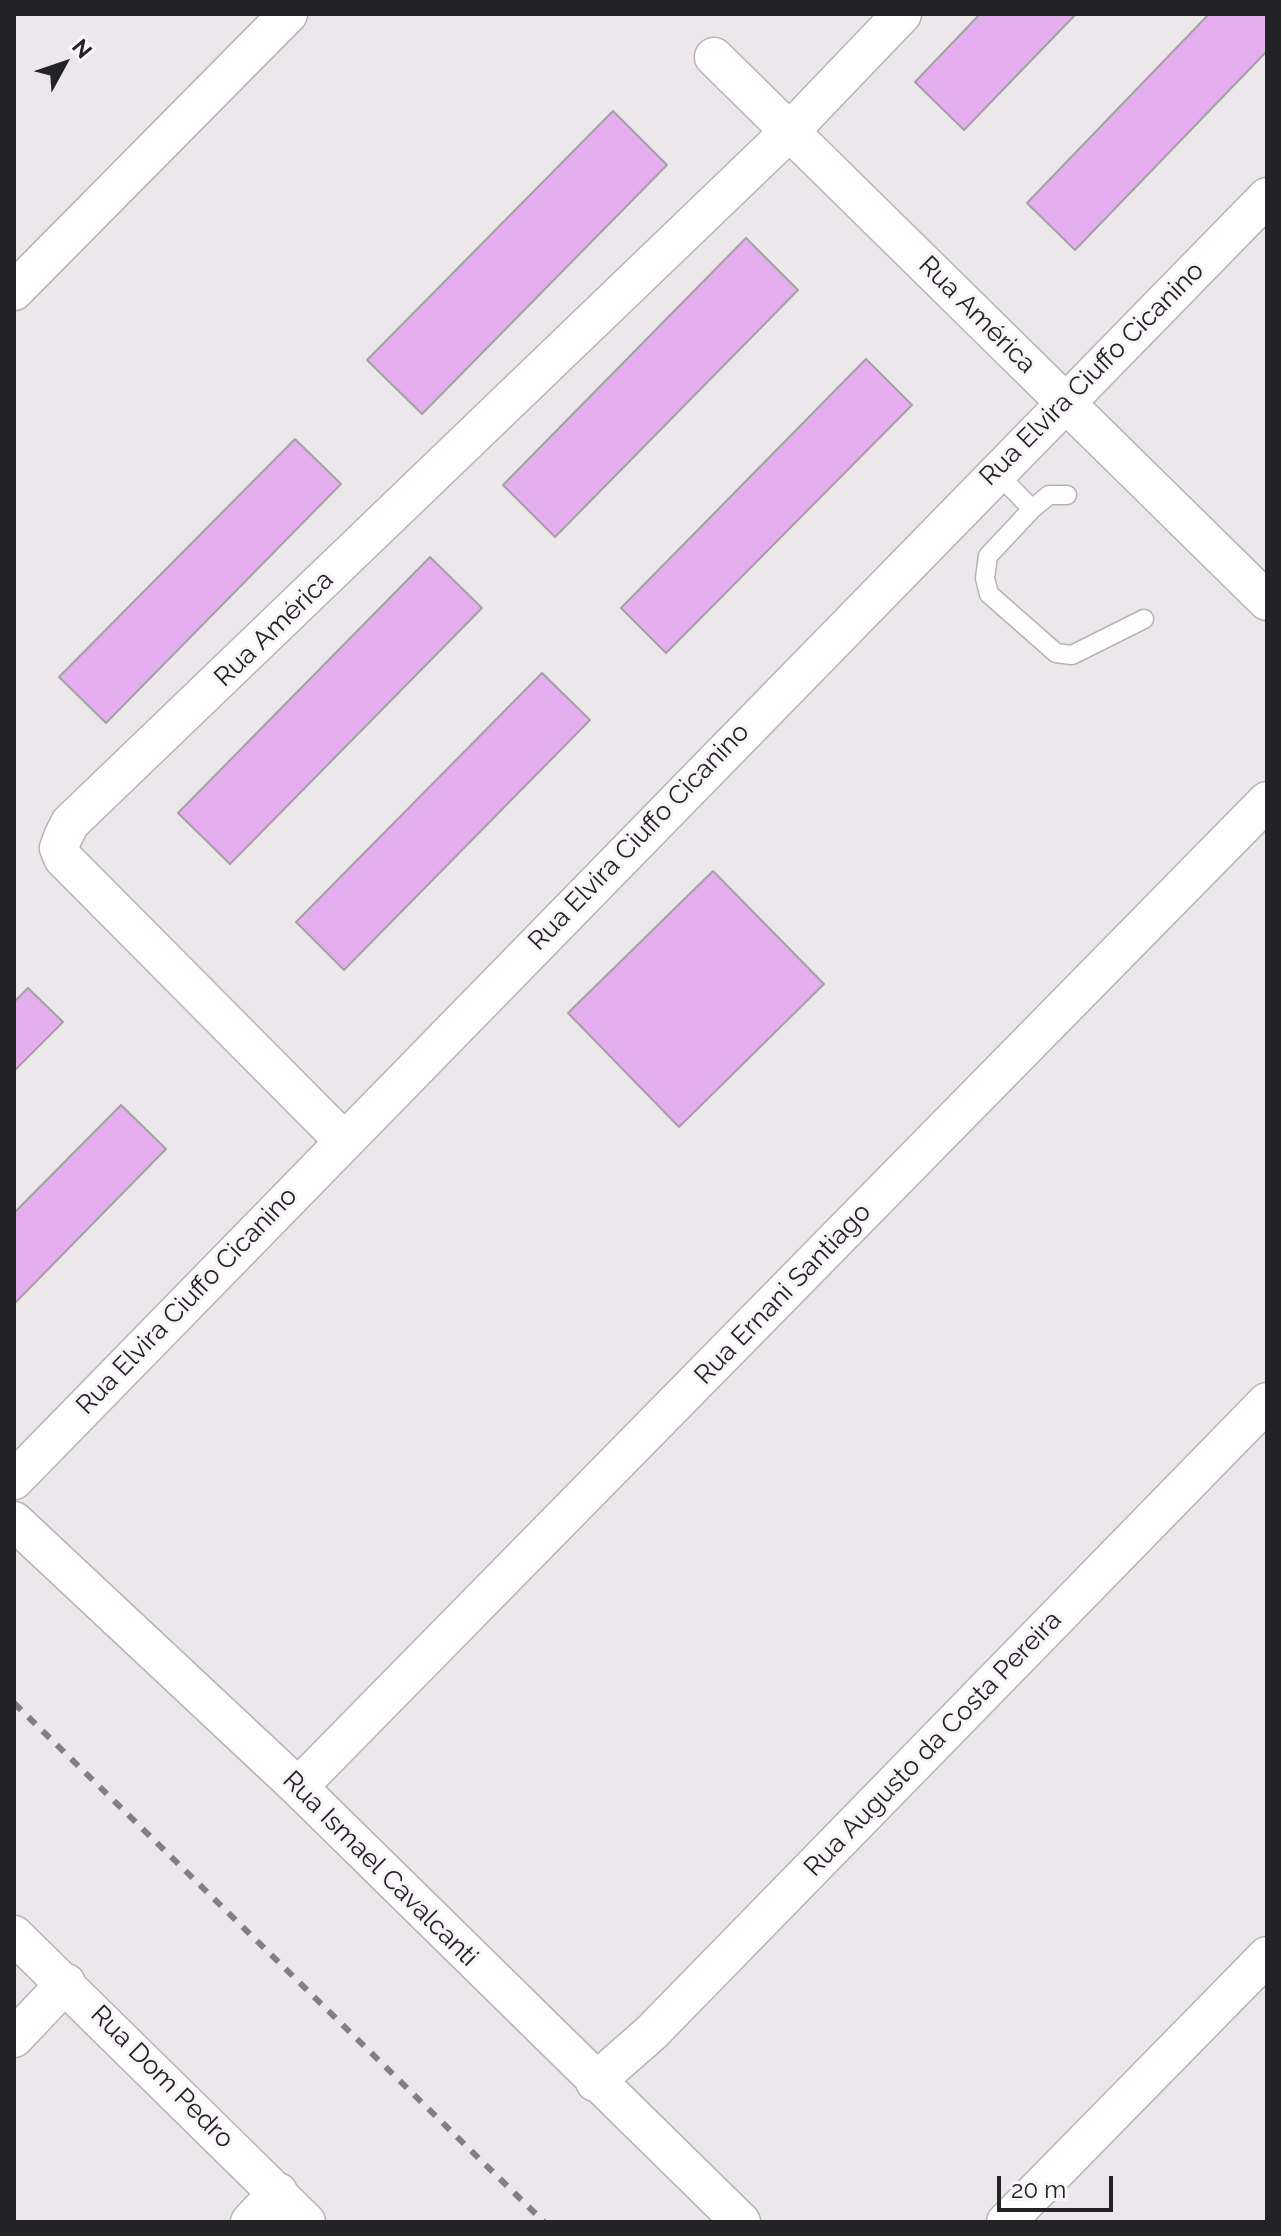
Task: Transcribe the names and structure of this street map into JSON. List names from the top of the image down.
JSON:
{
  "streets": {
    "street": [
      "Rua América",
      "Rua Elvira Ciuffo Cicanino",
      "Rua Ernani Santiago",
      "Rua Augusto da Costa Pereira",
      "Rua Ismael Cavalcanti",
      "Rua Dom Pedro"
    ]
  },
  "crossings": [
    ["Rua América", "Rua Elvira Ciuffo Cicanino"],
    ["Rua Ernani Santiago", "Rua Ismael Cavalcanti"],
    ["Rua Augusto da Costa Pereira", "Rua Ismael Cavalcanti"]
  ],
  "scale_bar": "20 m",
  "north": "top right"
}
